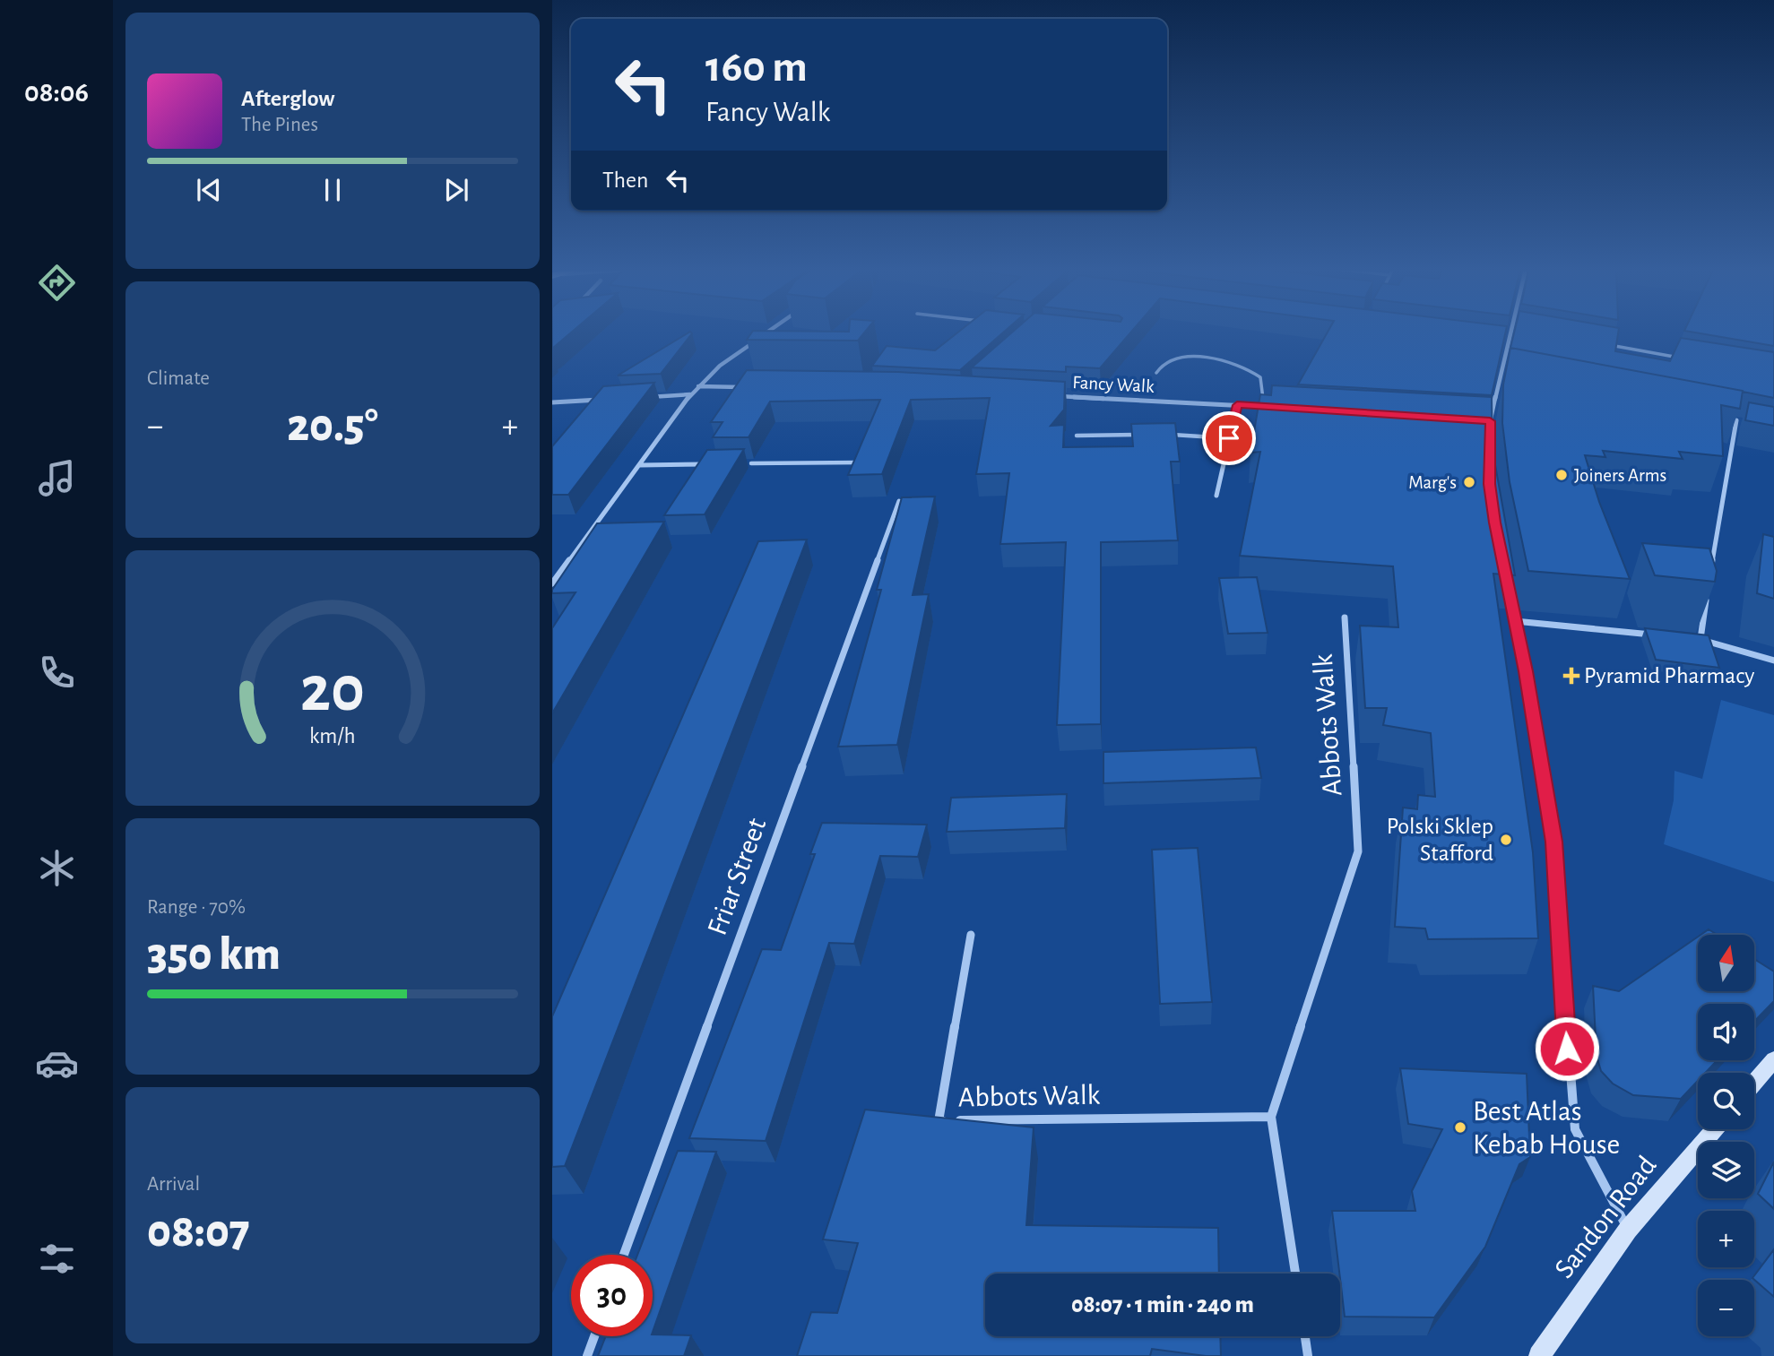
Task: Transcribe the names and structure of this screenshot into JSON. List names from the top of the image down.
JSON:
{
  "streets": {
    "main road": ["Sandon Road"],
    "street": ["Fancy Walk", "Abbots Walk", "Friar Street"]
  },
  "places": {
    "other": [
      "Joiners Arms",
      "Marg's",
      "Polski Sklep Stafford",
      "Best Atlas Kebab House"
    ],
    "health": ["Pyramid Pharmacy"]
  },
  "north": "top",
  "page": {
    "tabs": "08:06",
    "turn": ["160 m", "Fancy Walk"],
    "song": ["Afterglow", "The Pines"],
    "then": "Then",
    "tile": [
      "Climate",
      ["Range · 70%", "350 km"],
      ["Arrival", "08:07"]
    ],
    "heat": ["−", "20.5°", "+"],
    "map_buttons": ["+", "−"],
    "limit": "30",
    "trip": "08:07 · 1 min · 240 m",
    "gauge": ["20", "km/h"]
  }
}
